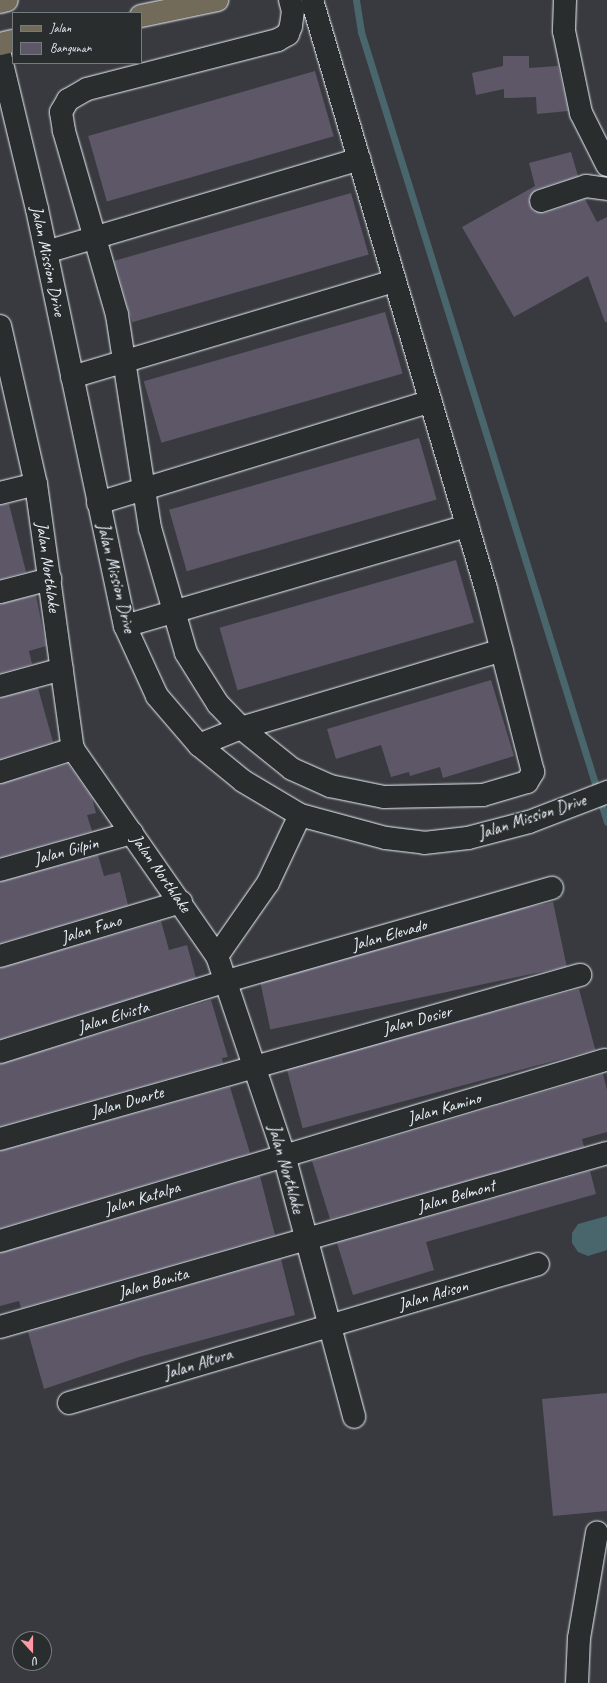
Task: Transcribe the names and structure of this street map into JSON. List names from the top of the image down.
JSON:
{
  "streets": {
    "street": [
      "Jalan Mission Drive",
      "Jalan Northlake",
      "Jalan Gilpin",
      "Jalan Fano",
      "Jalan Elevado",
      "Jalan Elvista",
      "Jalan Dosier",
      "Jalan Duarte",
      "Jalan Kamino",
      "Jalan Belmont",
      "Jalan Katalpa",
      "Jalan Bonita",
      "Jalan Adison",
      "Jalan Altura"
    ]
  },
  "crossings": [
    ["Jalan Northlake", "Jalan Gilpin"],
    ["Jalan Northlake", "Jalan Fano"],
    ["Jalan Northlake", "Jalan Elevado"],
    ["Jalan Northlake", "Jalan Elvista"],
    ["Jalan Northlake", "Jalan Dosier"],
    ["Jalan Northlake", "Jalan Duarte"],
    ["Jalan Northlake", "Jalan Kamino"],
    ["Jalan Northlake", "Jalan Belmont"],
    ["Jalan Northlake", "Jalan Katalpa"],
    ["Jalan Northlake", "Jalan Bonita"],
    ["Jalan Northlake", "Jalan Adison"],
    ["Jalan Northlake", "Jalan Altura"],
    ["Jalan Elevado", "Jalan Elvista"],
    ["Jalan Dosier", "Jalan Duarte"],
    ["Jalan Kamino", "Jalan Katalpa"],
    ["Jalan Belmont", "Jalan Bonita"],
    ["Jalan Adison", "Jalan Altura"]
  ],
  "legend": ["Jalan", "Bangunan"],
  "north": "bottom"
}
